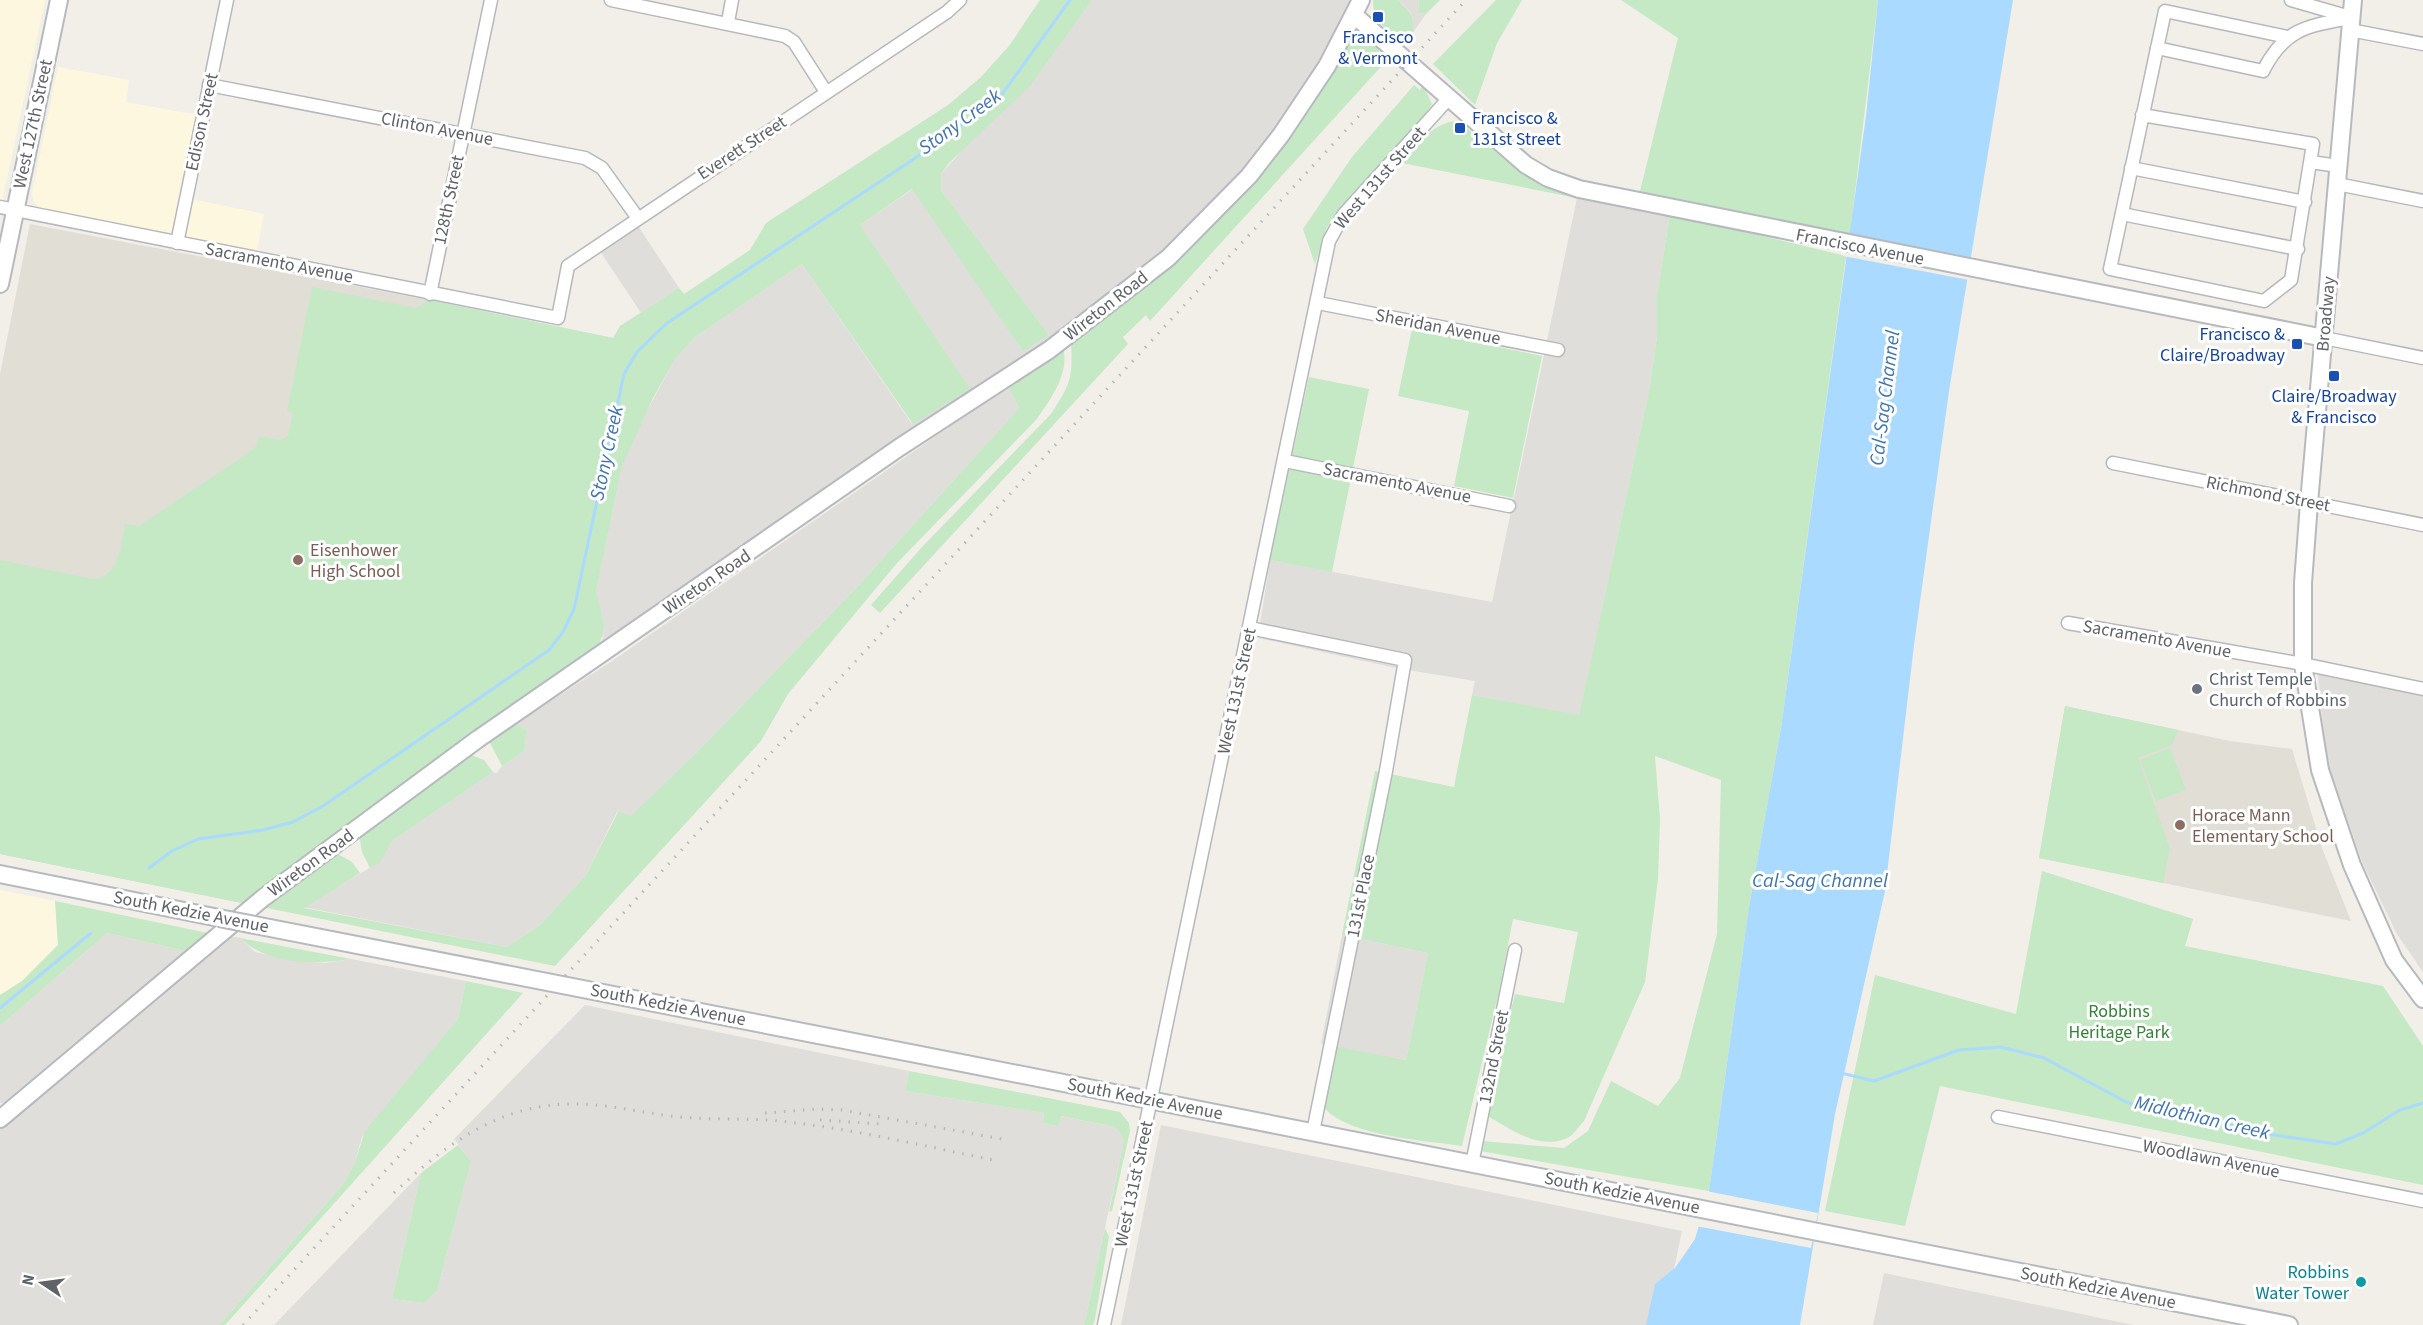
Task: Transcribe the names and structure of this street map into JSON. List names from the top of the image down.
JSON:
{
  "streets": {
    "street": [
      "Edison Street",
      "West 127th Street",
      "Clinton Avenue",
      "Everett Street",
      "West 131st Street",
      "128th Street",
      "Francisco Avenue",
      "Sacramento Avenue",
      "Wireton Road",
      "Broadway",
      "Sheridan Avenue",
      "Richmond Street",
      "131st Place",
      "South Kedzie Avenue",
      "132nd Street",
      "Woodlawn Avenue"
    ]
  },
  "crossings": [
    ["Edison Street", "Clinton Avenue"],
    ["Edison Street", "Sacramento Avenue"],
    ["West 127th Street", "Sacramento Avenue"],
    ["Clinton Avenue", "Everett Street"],
    ["Clinton Avenue", "128th Street"],
    ["Everett Street", "Sacramento Avenue"],
    ["West 131st Street", "Francisco Avenue"],
    ["West 131st Street", "Sacramento Avenue"],
    ["West 131st Street", "Sheridan Avenue"],
    ["West 131st Street", "131st Place"],
    ["West 131st Street", "South Kedzie Avenue"],
    ["128th Street", "Sacramento Avenue"],
    ["Francisco Avenue", "Wireton Road"],
    ["Francisco Avenue", "Broadway"],
    ["Sacramento Avenue", "Broadway"],
    ["Broadway", "Richmond Street"],
    ["131st Place", "South Kedzie Avenue"],
    ["South Kedzie Avenue", "132nd Street"]
  ],
  "water": ["Stony Creek", "Cal-Sag Channel", "Midlothian Creek"],
  "parks": ["Robbins Heritage Park"],
  "places": {
    "transit": [
      "Francisco & Vermont",
      "Francisco & 131st Street",
      "Francisco & Claire/Broadway",
      "Claire/Broadway & Francisco"
    ],
    "other": [
      "Eisenhower High School",
      "Christ Temple Church of Robbins",
      "Horace Mann Elementary School",
      "Robbins Water Tower"
    ]
  },
  "north": "left"
}
